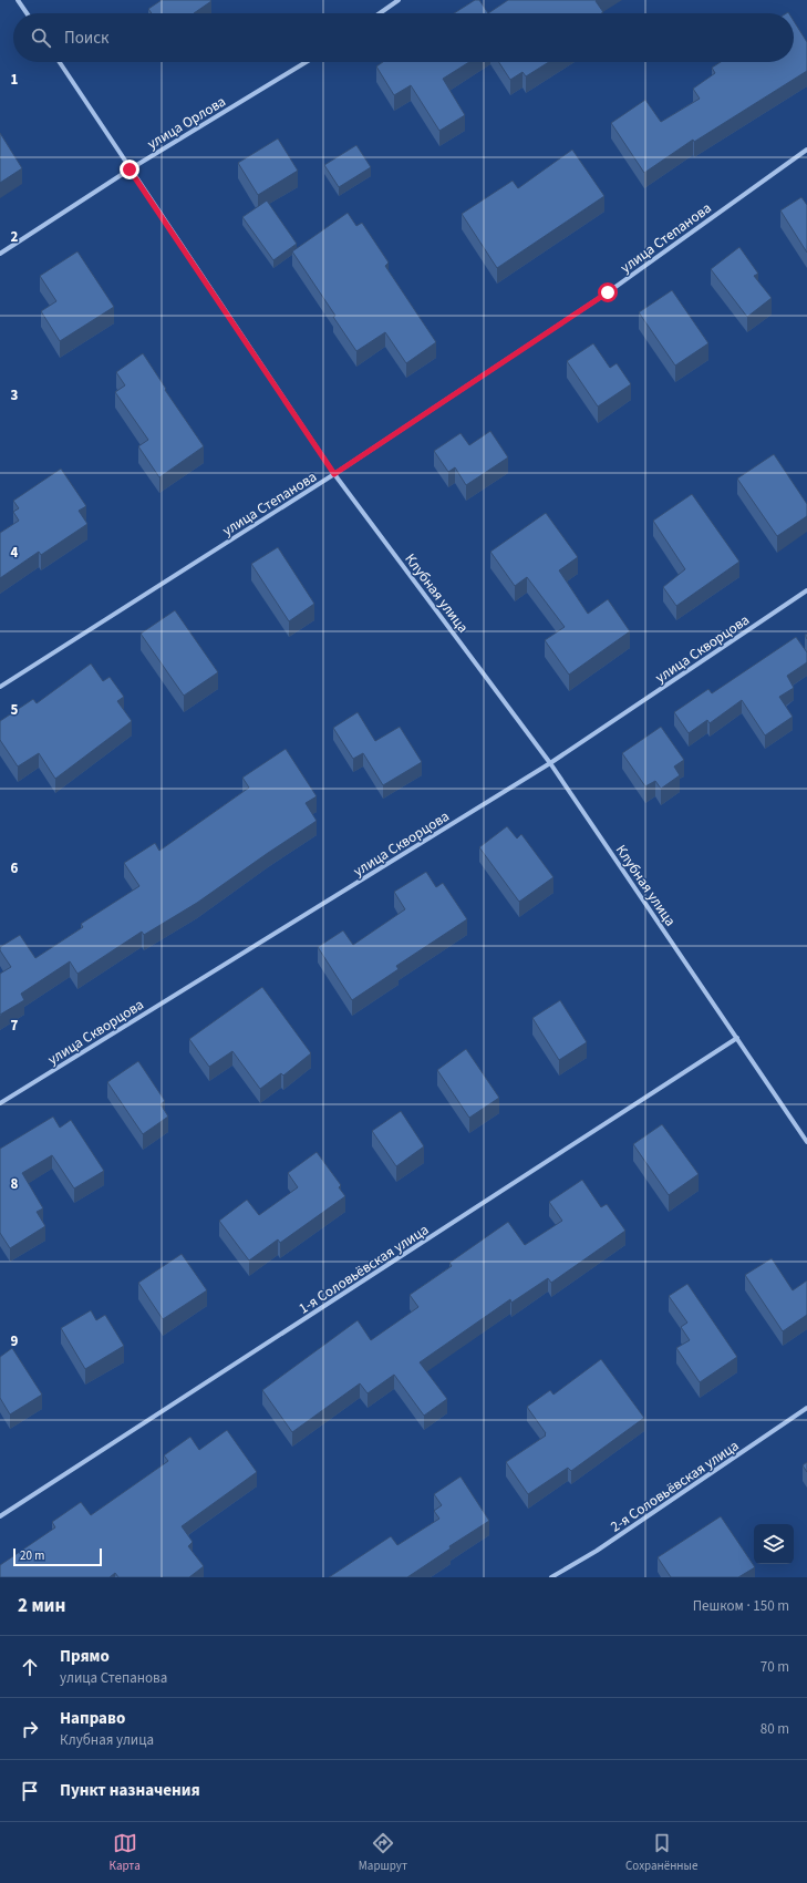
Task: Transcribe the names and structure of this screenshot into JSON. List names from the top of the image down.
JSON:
{
  "streets": {
    "street": [
      "улица Орлова",
      "улица Степанова",
      "Клубная улица",
      "улица Скворцова",
      "1-я Соловьёвская улица",
      "2-я Соловьёвская улица"
    ]
  },
  "crossings": [
    ["улица Орлова", "Клубная улица"],
    ["улица Степанова", "Клубная улица"],
    ["Клубная улица", "улица Скворцова"],
    ["Клубная улица", "1-я Соловьёвская улица"]
  ],
  "scale_bar": "20 m",
  "page": {
    "search": "Поиск",
    "scale": "20 m",
    "heading": ["2 мин", "Пешком · 150 m"],
    "list": [
      ["Прямо", "улица Степанова", "70 m"],
      ["Направо", "Клубная улица", "80 m"],
      "Пункт назначения"
    ],
    "nav": ["Карта", "Маршрут", "Сохранённые"]
  },
  "grid": {
    "rows": [
      "1",
      "2",
      "3",
      "4",
      "5",
      "6",
      "7",
      "8",
      "9"
    ]
  }
}
